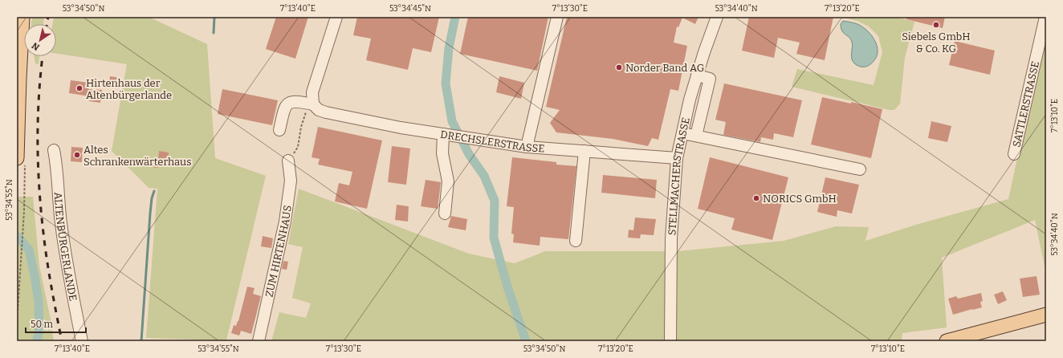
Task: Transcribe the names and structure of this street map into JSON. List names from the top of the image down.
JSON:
{
  "streets": {
    "street": [
      "SATTLERSTRASSE",
      "DRECHSLERSTRASSE",
      "STELLMACHERSTRASSE",
      "ALTENBÜRGERLANDE",
      "ZUM HIRTENHAUS"
    ]
  },
  "crossings": [
    ["DRECHSLERSTRASSE", "STELLMACHERSTRASSE"]
  ],
  "places": [
    "Siebels GmbH & Co. KG",
    "Norder Band AG",
    "Hirtenhaus der Altenbürgerlande",
    "Altes Schrankenwärterhaus",
    "NORICS GmbH"
  ],
  "scale_bar": "50 m",
  "north": "bottom left",
  "coordinates": [
    "53°34'50\"N",
    "7°13'40\"E",
    "53°34'45\"N",
    "7°13'30\"E",
    "53°34'40\"N",
    "7°13'20\"E",
    "7°13'10\"E",
    "53°34'55\"N"
  ]
}
